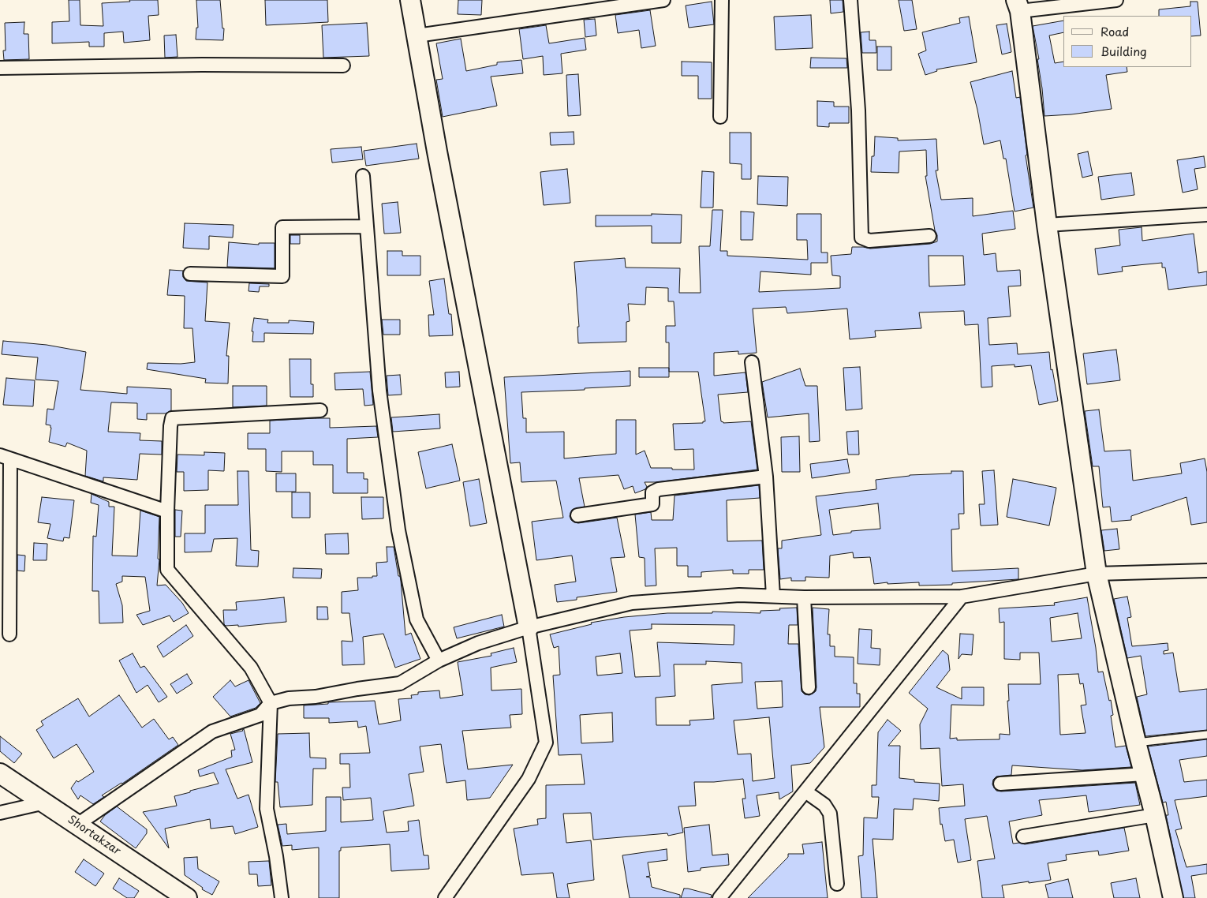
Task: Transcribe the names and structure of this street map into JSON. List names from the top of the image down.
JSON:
{
  "streets": {
    "street": ["Shortakzar"]
  },
  "legend": ["Road", "Building"]
}
